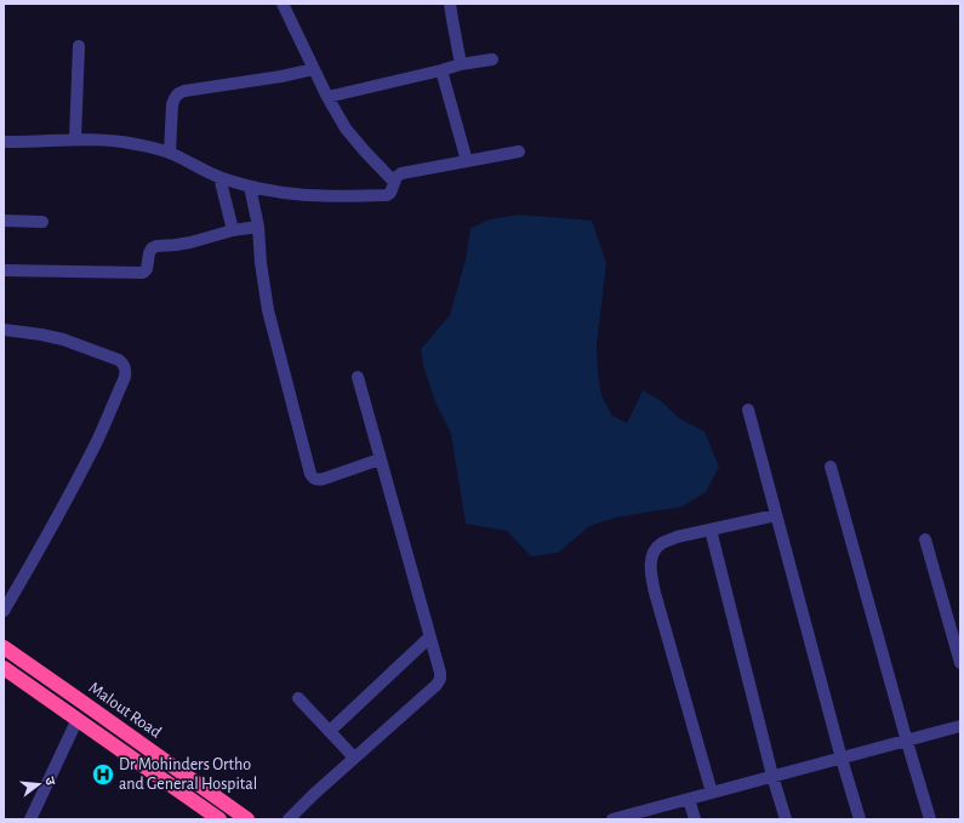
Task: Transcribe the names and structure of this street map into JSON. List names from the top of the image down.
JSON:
{
  "streets": {
    "highway": ["Malout Road"]
  },
  "places": {
    "hospital": ["Dr Mohinders Ortho and General Hospital"]
  },
  "north": "right"
}
